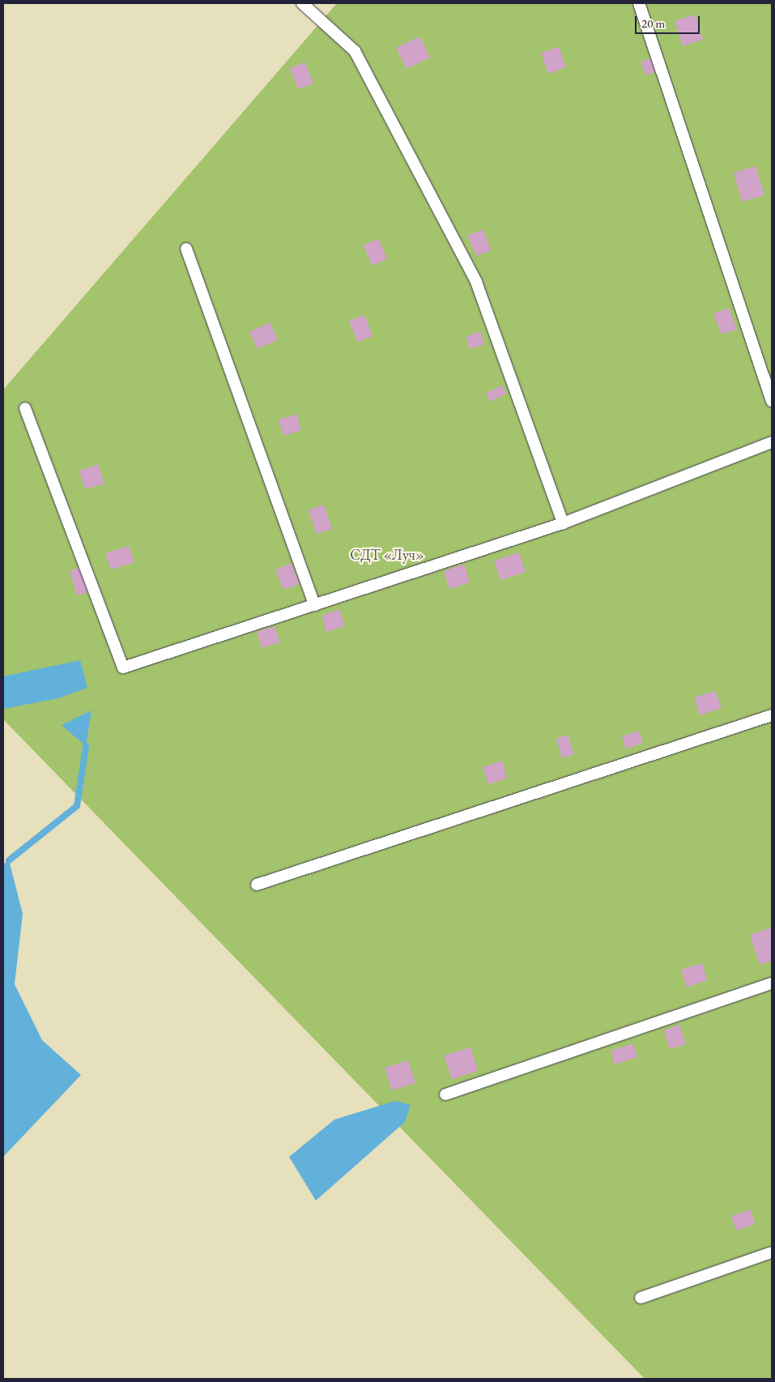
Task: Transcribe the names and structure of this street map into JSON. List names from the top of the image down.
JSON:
{
  "parks": ["СДТ «Луч»"],
  "scale_bar": "20 m"
}
